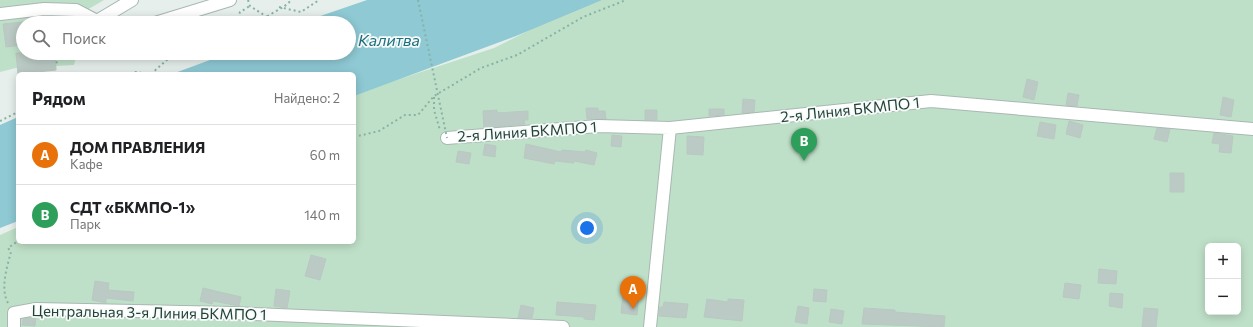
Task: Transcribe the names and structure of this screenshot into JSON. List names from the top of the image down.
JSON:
{
  "streets": {
    "street": ["2-я Линия БКМПО 1", "Центральная 3-я Линия БКМПО 1"]
  },
  "water": ["Калитва"],
  "page": {
    "search": "Поиск",
    "heading": ["Рядом", "Найдено: 2"],
    "list": [
      {
        "mark": "A",
        "name": "ДОМ ПРАВЛЕНИЯ",
        "note": "Кафе",
        "value": "60 m"
      },
      {
        "mark": "B",
        "name": "СДТ «БКМПО-1»",
        "note": "Парк",
        "value": "140 m"
      }
    ],
    "pins": ["B", "A"],
    "map_buttons": ["+", "−"]
  }
}
